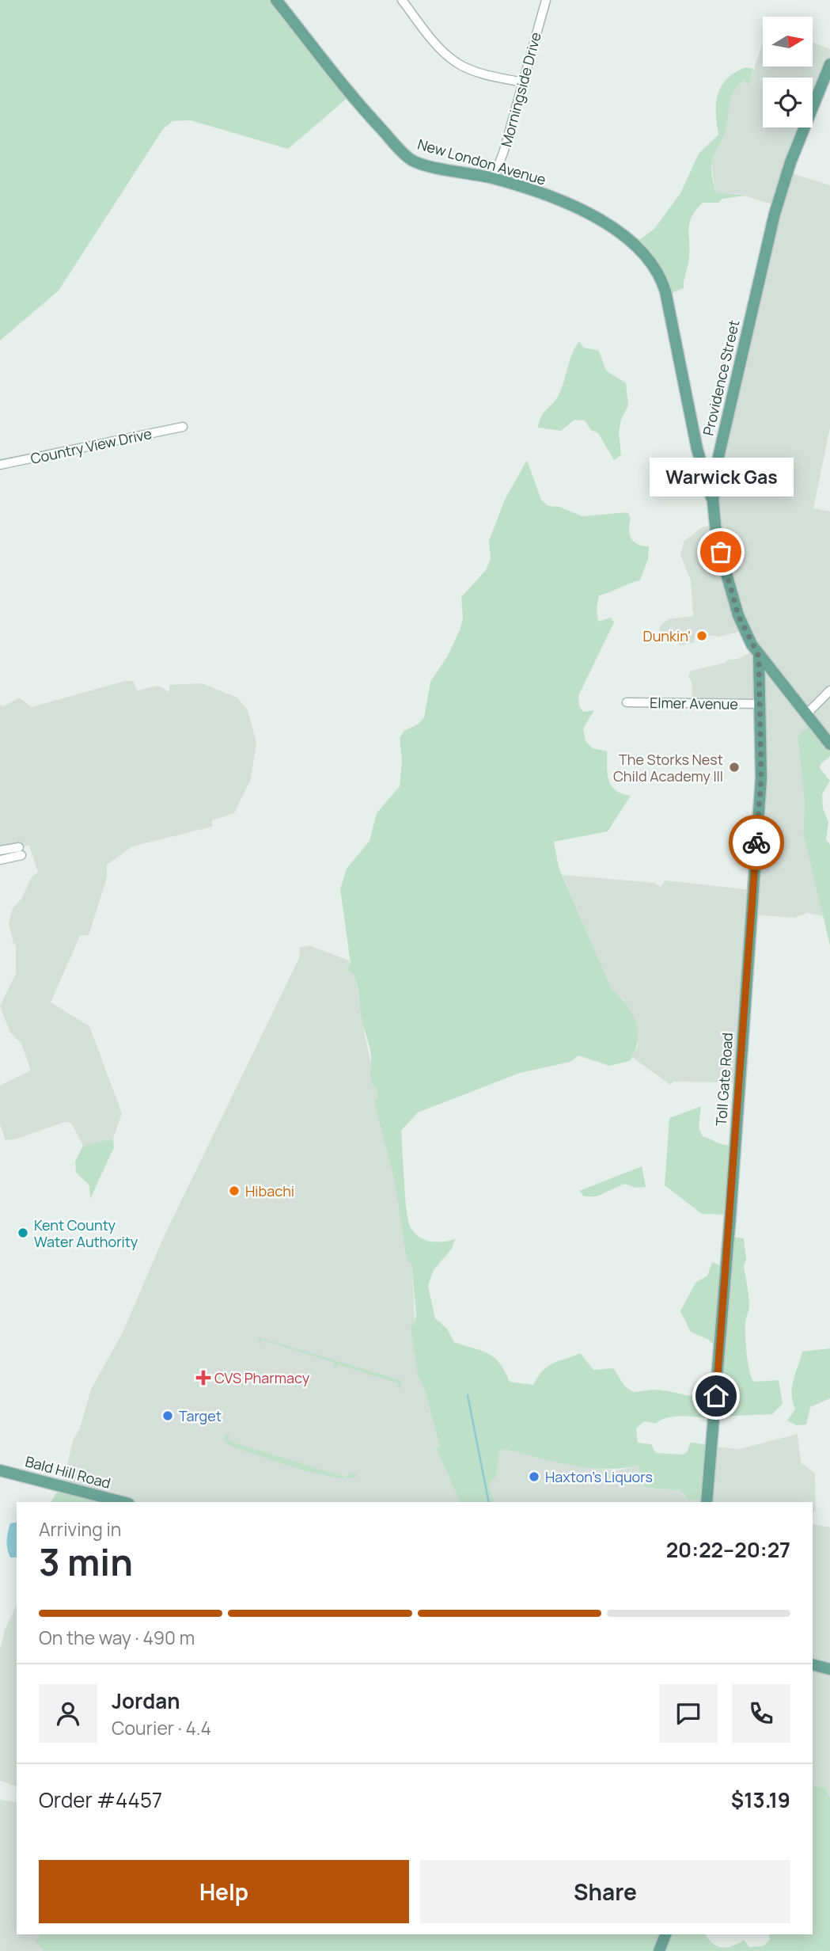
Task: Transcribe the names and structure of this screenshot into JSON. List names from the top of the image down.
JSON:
{
  "streets": {
    "main road": [
      "New London Avenue",
      "Providence Street",
      "Toll Gate Road",
      "Bald Hill Road"
    ],
    "street": ["Morningside Drive", "Country View Drive", "Elmer Avenue"]
  },
  "crossings": [
    ["Morningside Drive", "New London Avenue"],
    ["New London Avenue", "Providence Street"],
    ["Providence Street", "Toll Gate Road"],
    ["Elmer Avenue", "Toll Gate Road"]
  ],
  "places": {
    "other": [
      "Warwick Gas",
      "Dunkin'",
      "The Storks Nest Child Academy III",
      "Hibachi",
      "Kent County Water Authority",
      "Target",
      "Haxton's Liquors"
    ],
    "health": ["CVS Pharmacy"]
  },
  "north": "right",
  "page": {
    "bubble": "Warwick Gas",
    "heading": ["3 min", "Arriving in", "20:22–20:27"],
    "panel": [
      "Jordan",
      "Courier · 4.4",
      "Order #4457",
      "$13.19"
    ],
    "bar": "On the way · 490 m",
    "buttons": ["Help", "Share"]
  }
}
